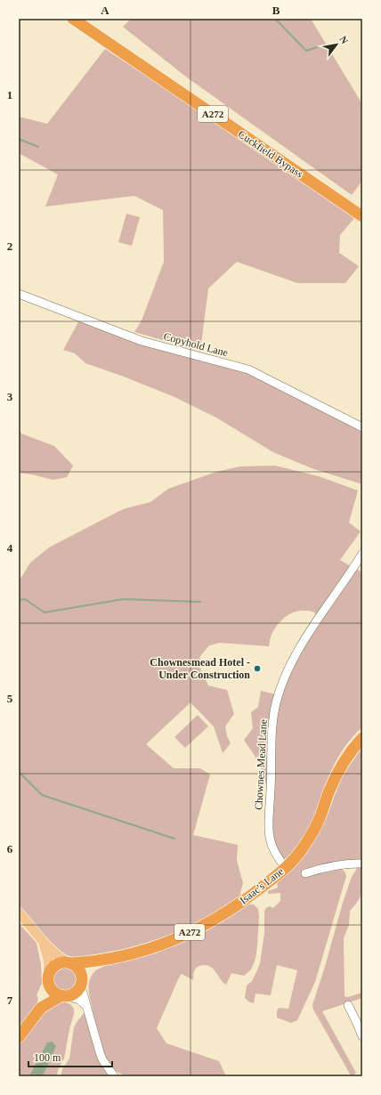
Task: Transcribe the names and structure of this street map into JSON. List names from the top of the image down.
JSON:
{
  "streets": {
    "highway": ["A272", "Cuckfield Bypass", "Isaac's Lane"],
    "street": ["Copyhold Lane", "Chownes Mead Lane"]
  },
  "crossings": [
    ["Chownes Mead Lane", "Isaac's Lane"]
  ],
  "places": ["Chownesmead Hotel - Under Construction"],
  "scale_bar": "100 m",
  "north": "top right",
  "grid": {
    "columns": ["A", "B"],
    "rows": [
      "1",
      "2",
      "3",
      "4",
      "5",
      "6",
      "7"
    ]
  }
}
